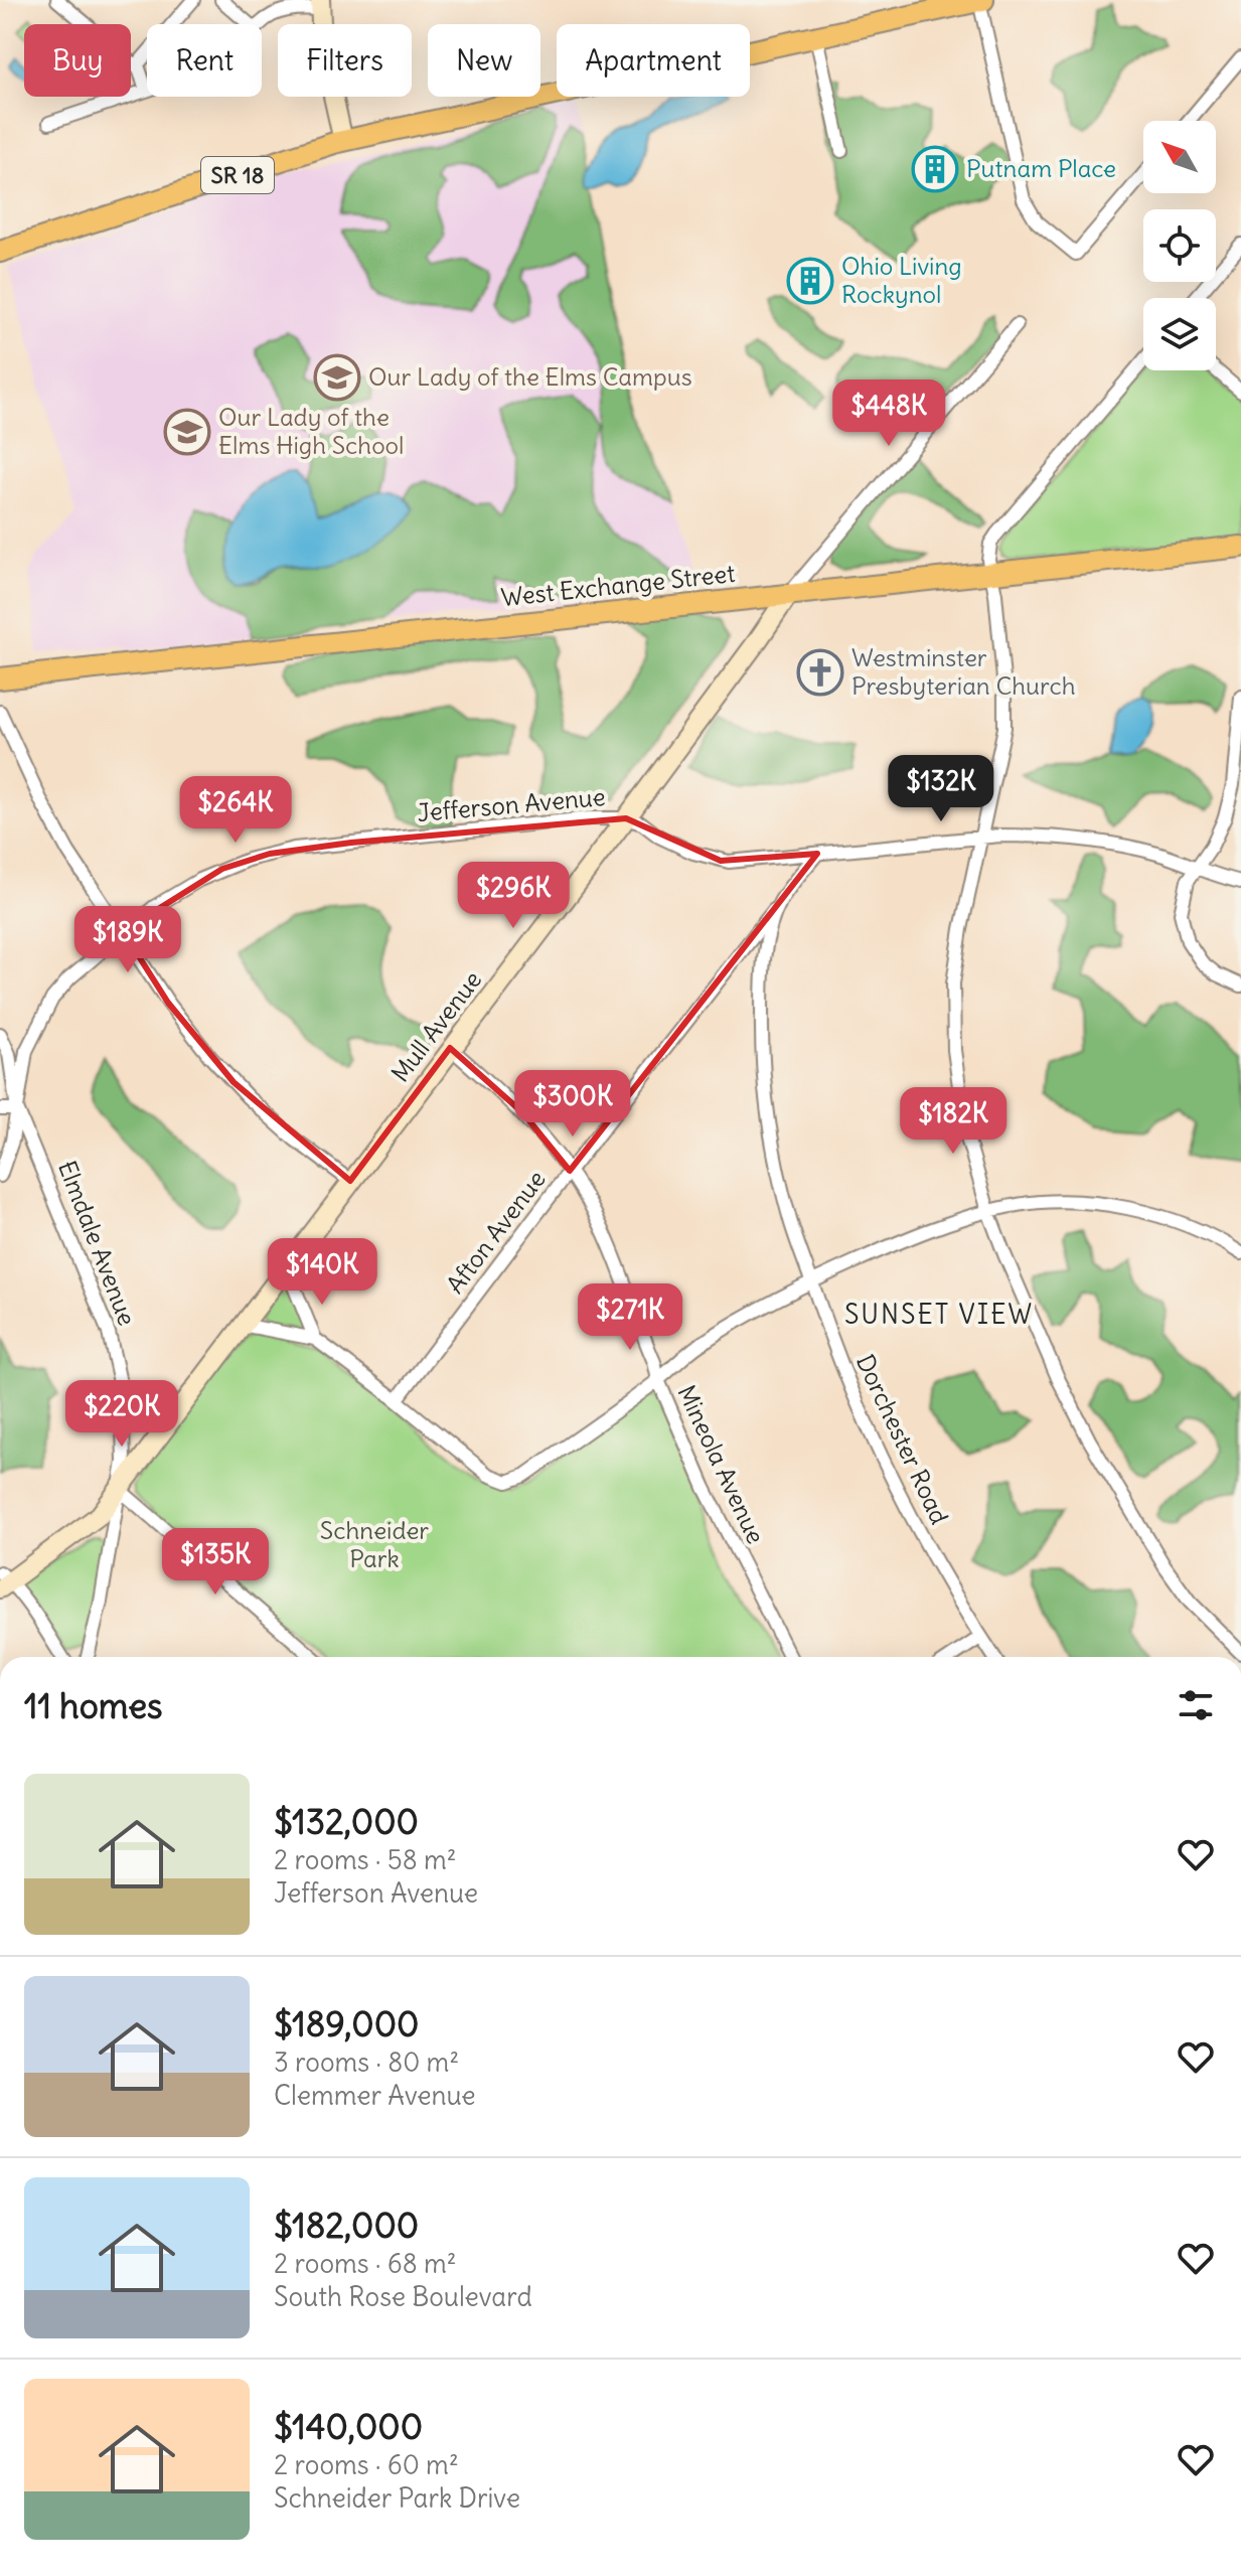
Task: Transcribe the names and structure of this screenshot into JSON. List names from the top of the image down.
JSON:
{
  "streets": {
    "main road": ["SR 18", "West Exchange Street"],
    "street": [
      "Jefferson Avenue",
      "Mull Avenue",
      "Afton Avenue",
      "Elmdale Avenue",
      "Dorchester Road",
      "Mineola Avenue"
    ]
  },
  "crossings": [
    ["West Exchange Street", "Mull Avenue"],
    ["Jefferson Avenue", "Mull Avenue"],
    ["Jefferson Avenue", "Elmdale Avenue"],
    ["Jefferson Avenue", "Dorchester Road"],
    ["Mull Avenue", "Elmdale Avenue"],
    ["Mull Avenue", "Mineola Avenue"],
    ["Afton Avenue", "Dorchester Road"],
    ["Afton Avenue", "Mineola Avenue"]
  ],
  "districts": ["SUNSET VIEW"],
  "parks": ["Schneider Park"],
  "places": {
    "building": ["Putnam Place", "Ohio Living Rockynol"],
    "school or university": ["Our Lady of the Elms Campus", "Our Lady of the Elms High School"],
    "church": ["Westminster Presbyterian Church"]
  },
  "north": "top left",
  "page": {
    "chip": [
      "Buy",
      "Rent",
      "Filters",
      "New",
      "Apartment"
    ],
    "price": [
      "$448K",
      "$132K",
      "$264K",
      "$296K",
      "$189K",
      "$300K",
      "$182K",
      "$140K",
      "$271K",
      "$220K",
      "$135K"
    ],
    "heading": "11 homes",
    "list": [
      {
        "name": "$132,000",
        "note": "2 rooms · 58 m² · Jefferson Avenue"
      },
      {
        "name": "$189,000",
        "note": "3 rooms · 80 m² · Clemmer Avenue"
      },
      {
        "name": "$182,000",
        "note": "2 rooms · 68 m² · South Rose Boulevard"
      },
      {
        "name": "$140,000",
        "note": "2 rooms · 60 m² · Schneider Park Drive"
      }
    ]
  }
}
